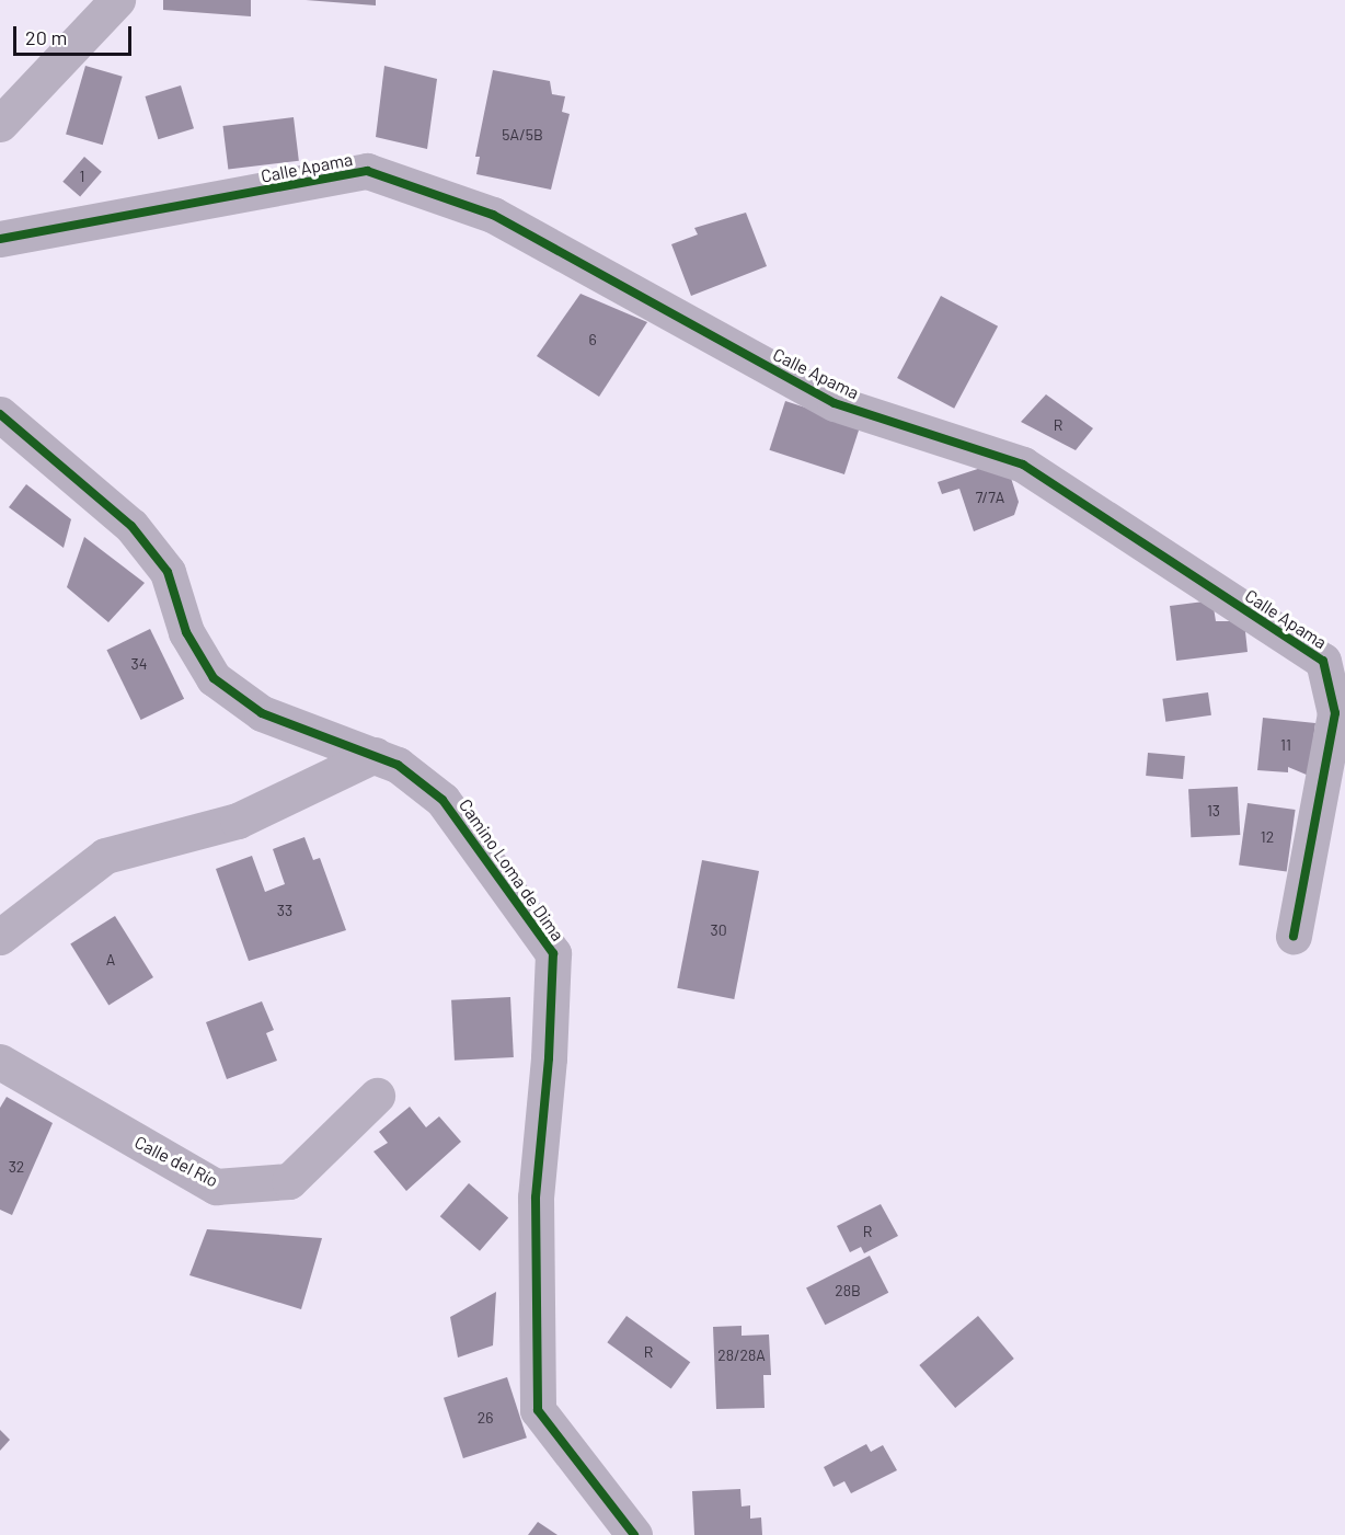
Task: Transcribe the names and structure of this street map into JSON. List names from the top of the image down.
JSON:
{
  "streets": {
    "street": ["Calle Apama", "Camino Loma de Dima", "Calle del Río"]
  },
  "house_numbers": [
    "5A/5B",
    "1",
    "6",
    "R",
    "7/7A",
    "34",
    "11",
    "13",
    "12",
    "33",
    "30",
    "A",
    "32",
    "R",
    "28B",
    "R",
    "28/28A",
    "26"
  ],
  "scale_bar": "20 m"
}
